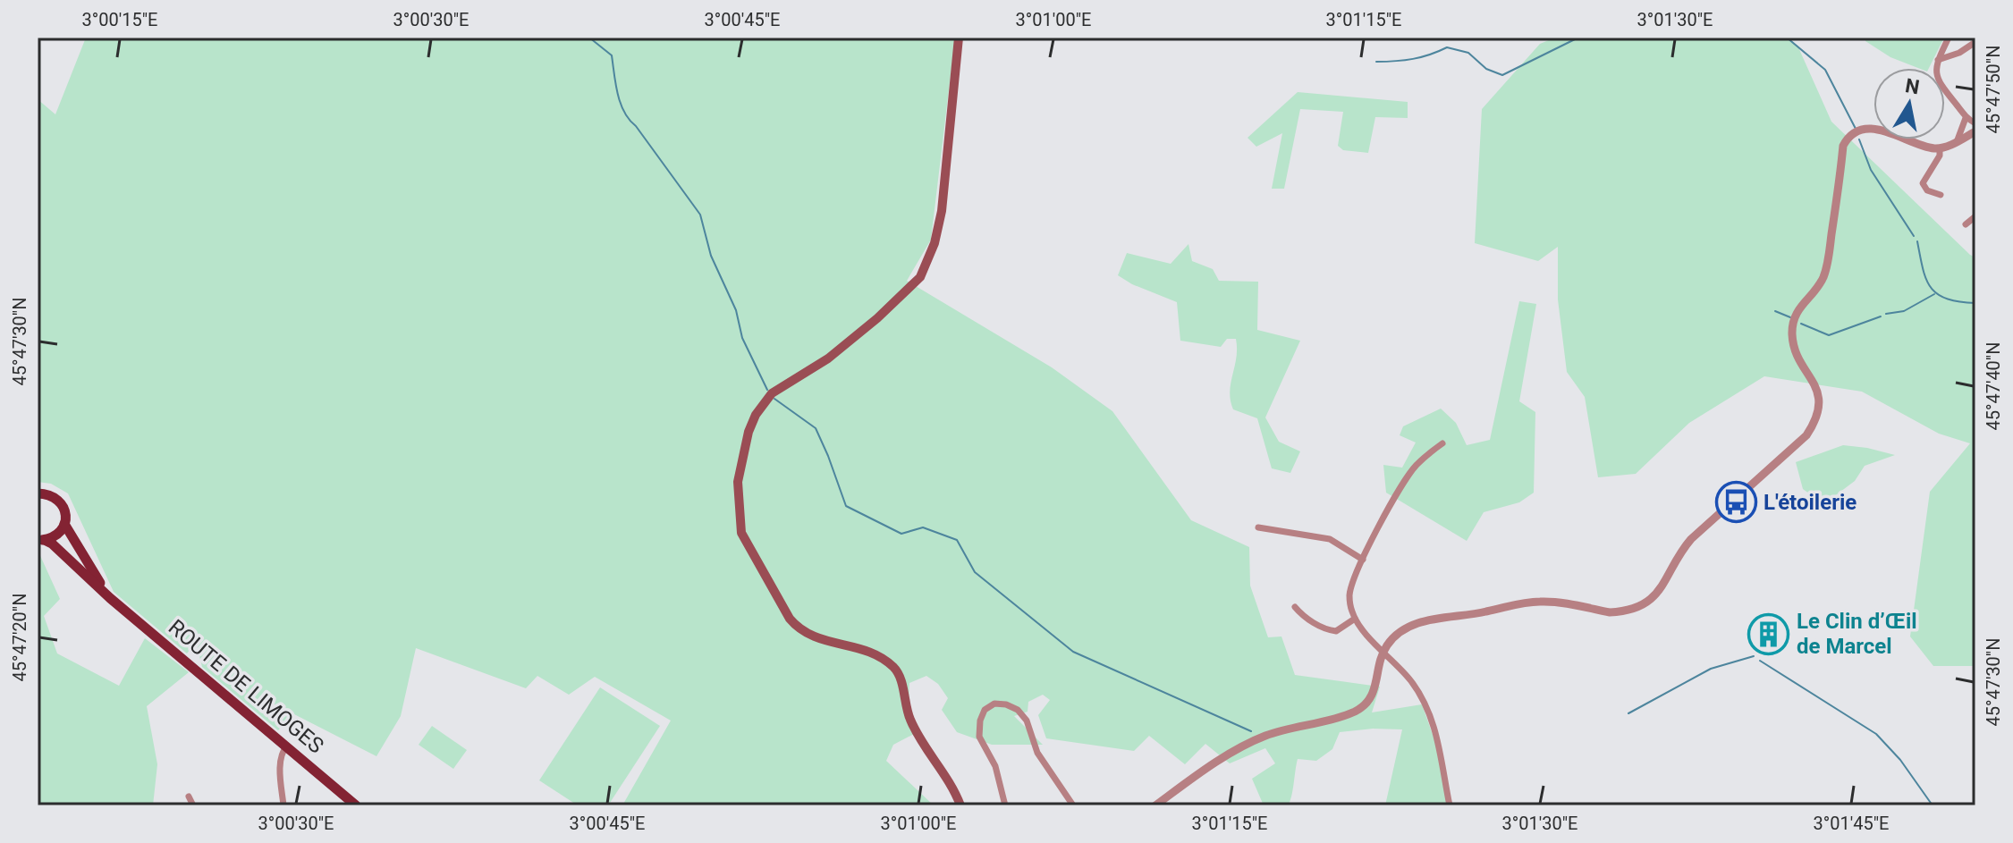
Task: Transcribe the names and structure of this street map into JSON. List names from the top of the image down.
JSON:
{
  "streets": {
    "main road": ["ROUTE DE LIMOGES"]
  },
  "places": {
    "bus stop": ["L'étoilerie"],
    "building": ["Le Clin d’Œil de Marcel"]
  },
  "north": "top",
  "coordinates": [
    "3°00'15\"E",
    "3°00'30\"E",
    "3°00'45\"E",
    "3°01'00\"E",
    "3°01'15\"E",
    "3°01'30\"E",
    "45°47'50\"N",
    "45°47'30\"N",
    "45°47'40\"N",
    "45°47'20\"N",
    "3°01'45\"E"
  ]
}
